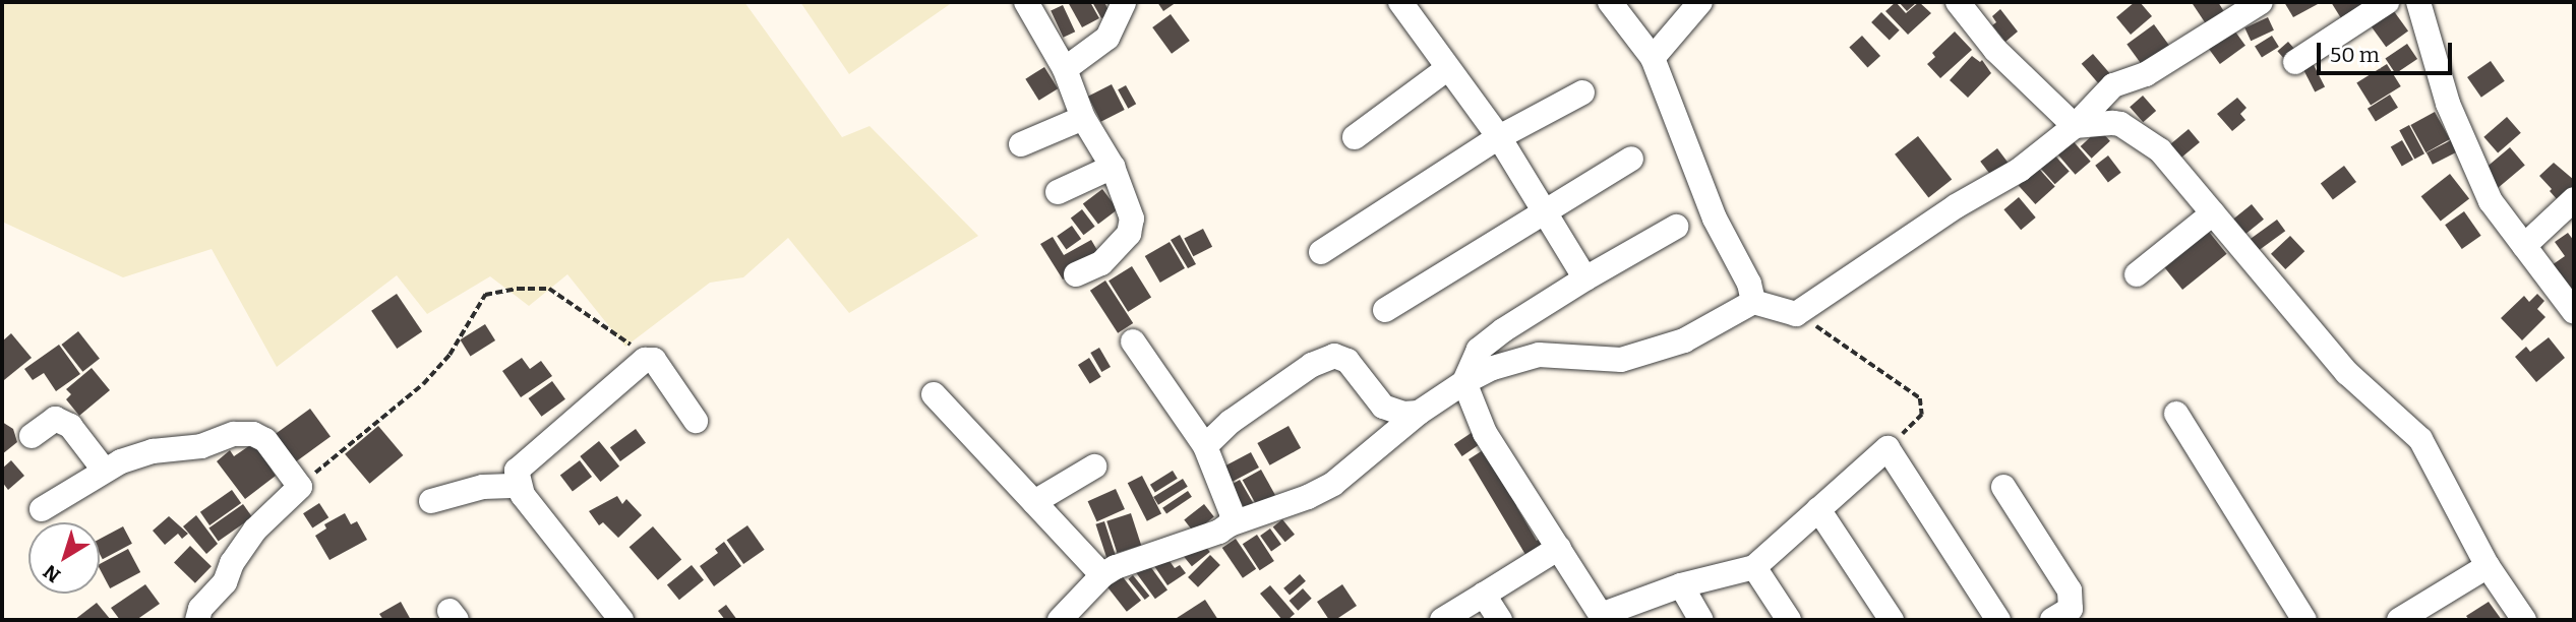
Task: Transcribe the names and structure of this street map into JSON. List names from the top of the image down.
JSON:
{
  "scale_bar": "50 m",
  "north": "bottom left"
}
